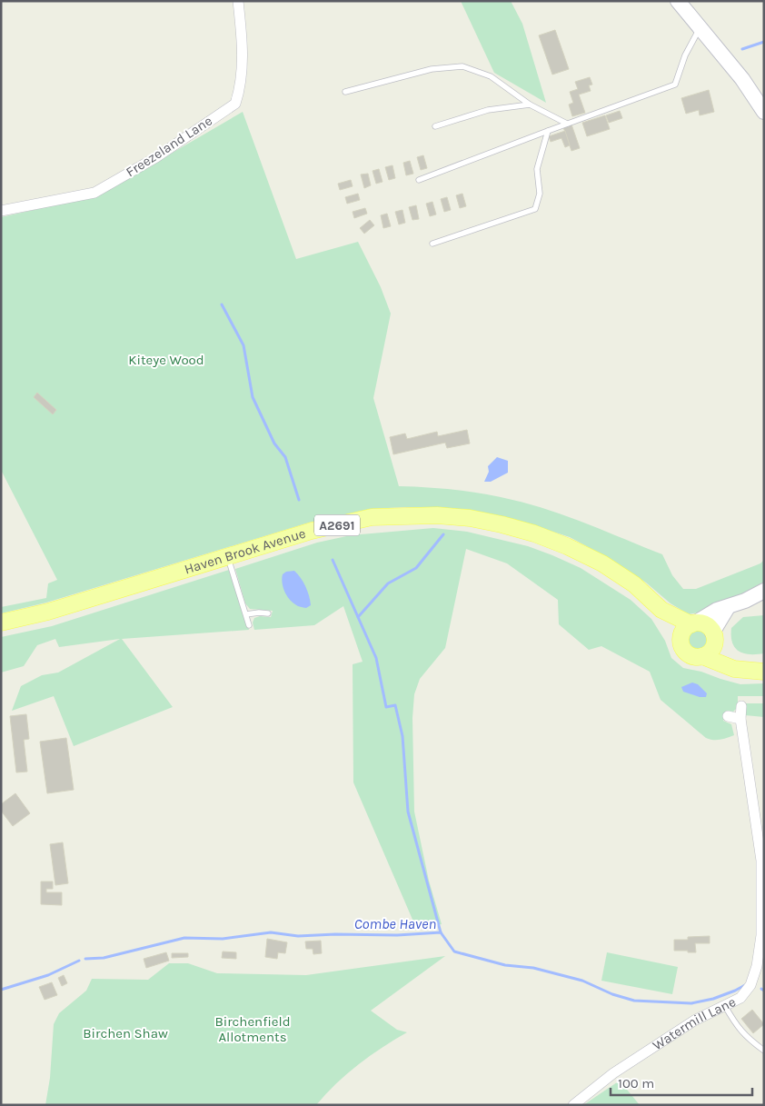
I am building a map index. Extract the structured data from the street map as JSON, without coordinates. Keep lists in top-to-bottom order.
{
  "streets": {
    "main road": ["A2691", "Haven Brook Avenue"],
    "street": ["Freezeland Lane", "Watermill Lane"]
  },
  "water": ["Combe Haven"],
  "parks": ["Kiteye Wood", "Birchenfield Allotments", "Birchen Shaw"],
  "scale_bar": "100 m"
}
